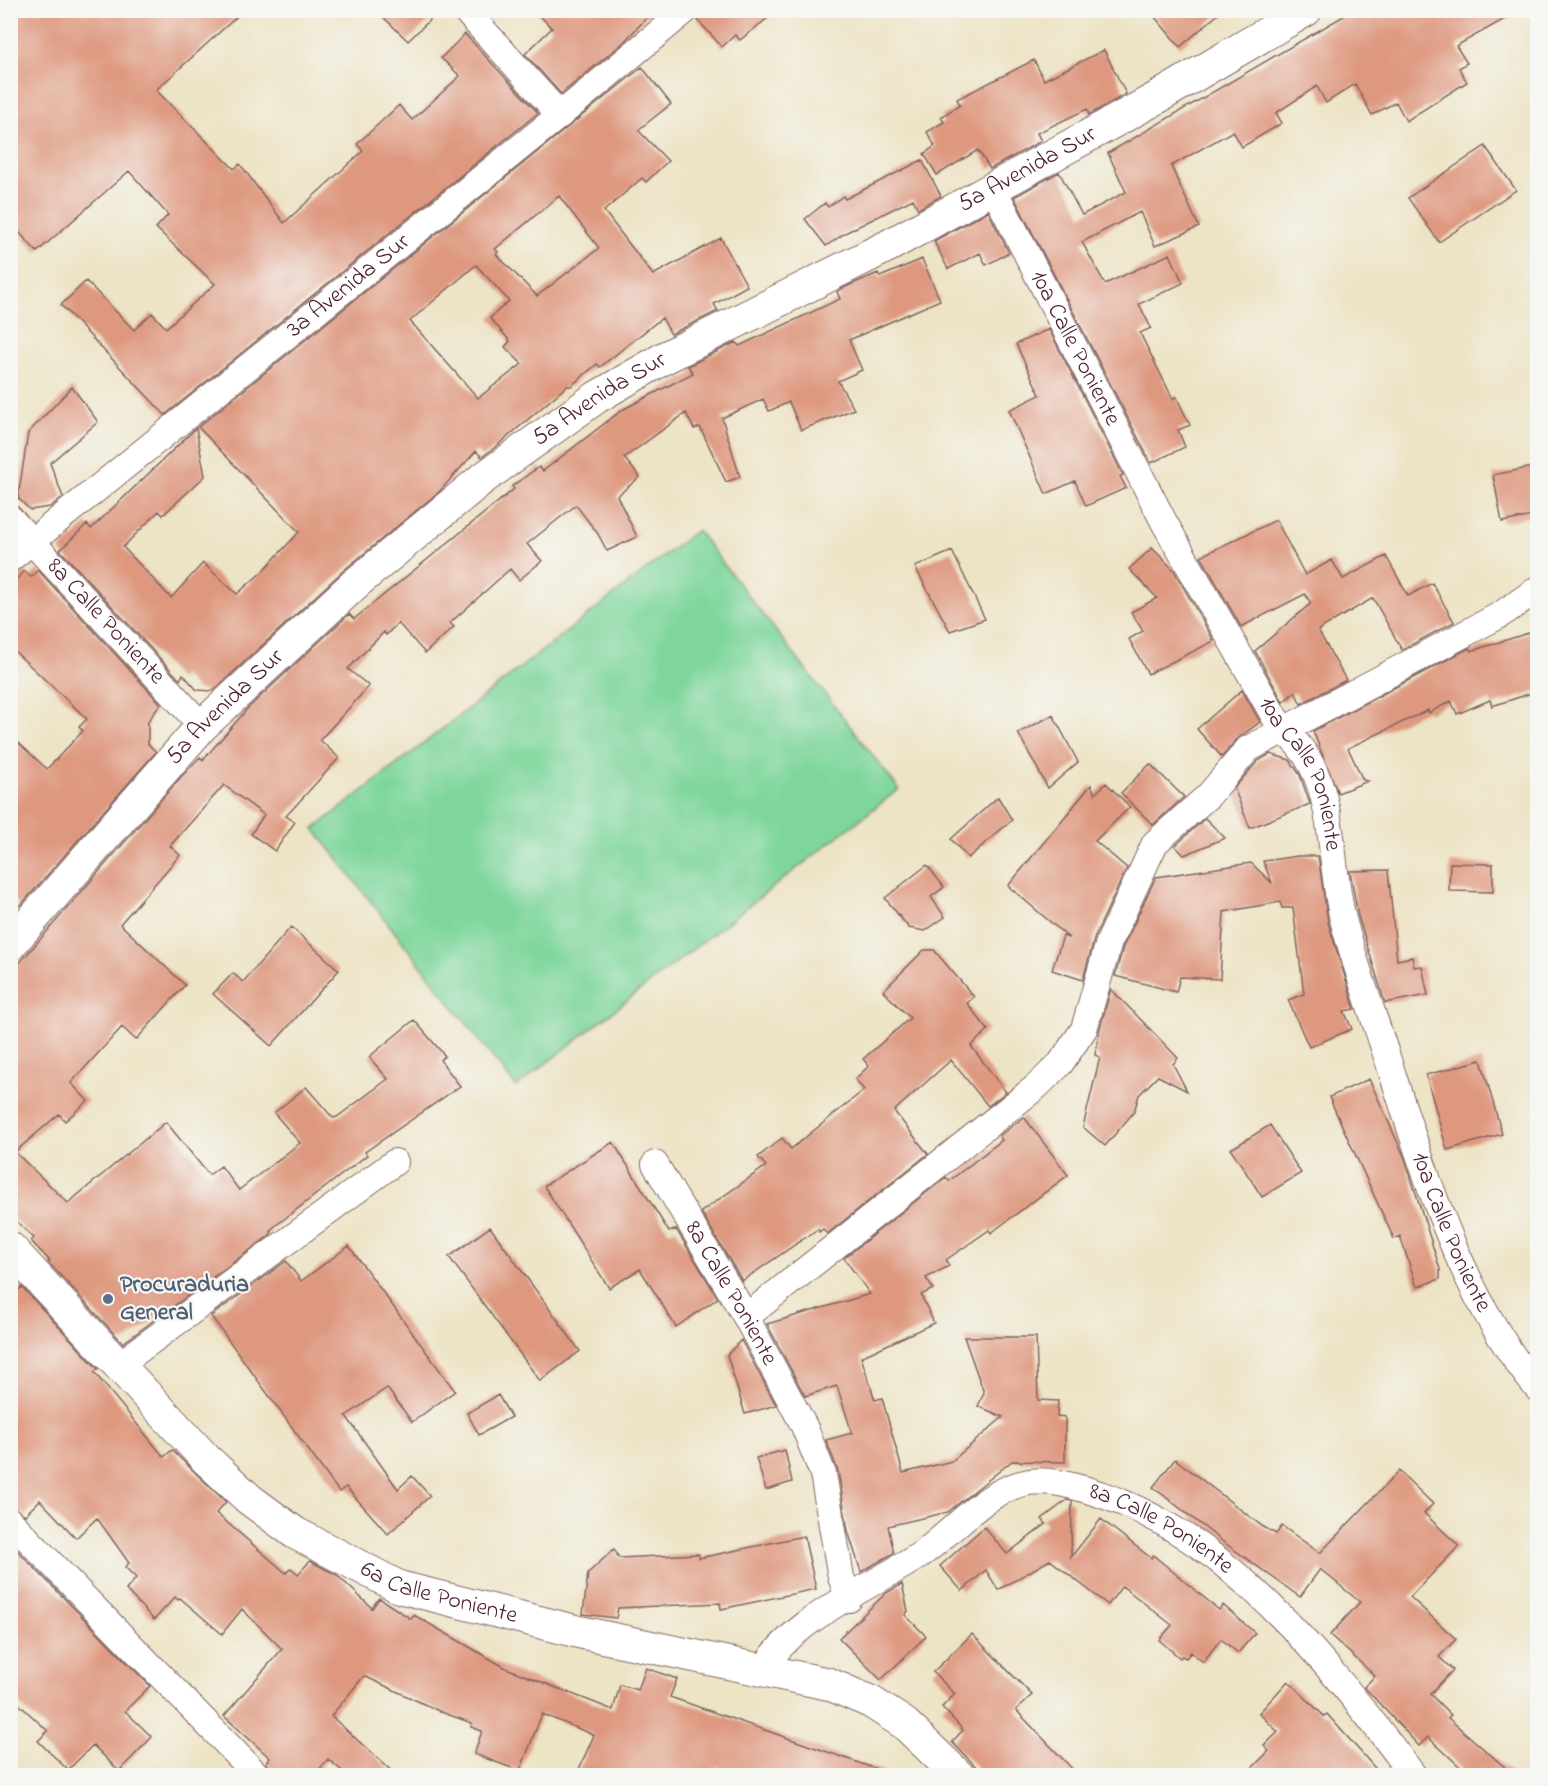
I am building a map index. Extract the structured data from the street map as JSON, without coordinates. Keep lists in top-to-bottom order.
{
  "streets": {
    "street": [
      "5a Avenida Sur",
      "3a Avenida Sur",
      "10a Calle Poniente",
      "8a Calle Poniente",
      "6a Calle Poniente"
    ]
  },
  "crossings": [
    ["5a Avenida Sur", "10a Calle Poniente"],
    ["5a Avenida Sur", "8a Calle Poniente"],
    ["3a Avenida Sur", "8a Calle Poniente"],
    ["8a Calle Poniente", "6a Calle Poniente"]
  ],
  "places": ["Procuraduria General"]
}
